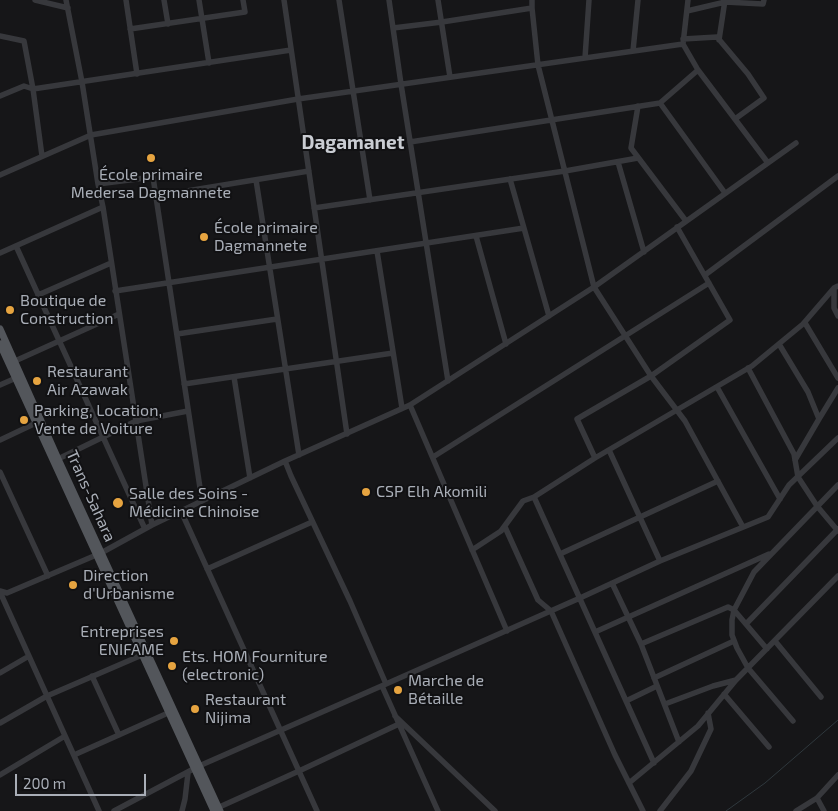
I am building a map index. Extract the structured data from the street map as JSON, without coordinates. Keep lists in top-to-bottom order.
{
  "streets": {
    "main road": ["Trans-Sahara"]
  },
  "districts": ["Dagamanet"],
  "places": [
    "École primaire Medersa Dagmannete",
    "École primaire Dagmannete",
    "Boutique de Construction",
    "Restaurant Air Azawak",
    "Parking, Location, Vente de Voiture",
    "CSP Elh Akomili",
    "Salle des Soins - Médicine Chinoise",
    "Direction d'Urbanisme",
    "Entreprises ENIFAME",
    "Ets. HOM Fourniture (electronic)",
    "Marche de Bétaille",
    "Restaurant Nijima"
  ],
  "scale_bar": "200 m"
}
